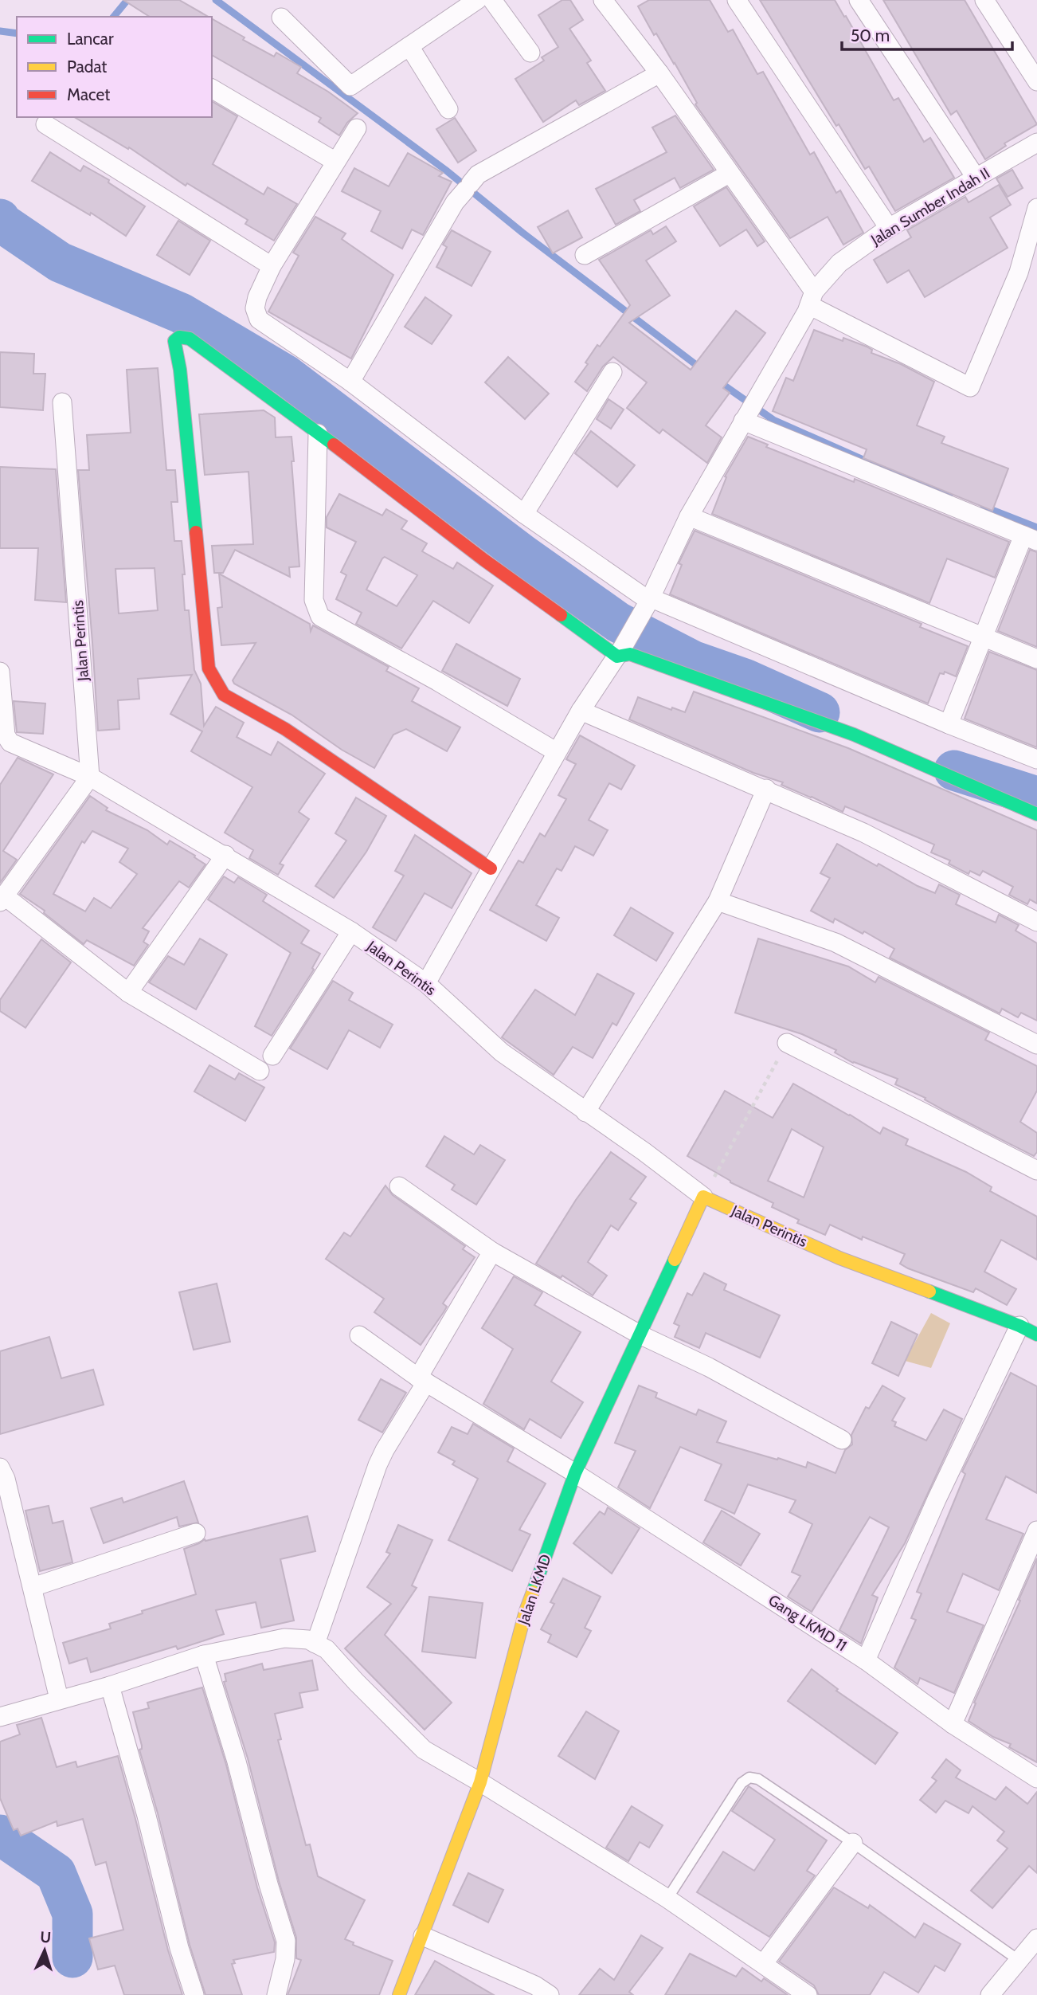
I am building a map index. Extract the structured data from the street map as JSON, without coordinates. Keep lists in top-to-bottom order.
{
  "streets": {
    "street": [
      "Jalan Sumber Indah II",
      "Jalan Perintis",
      "Jalan LKMD",
      "Gang LKMD 11"
    ]
  },
  "crossings": [
    ["Jalan Sumber Indah II", "Jalan Perintis"],
    ["Jalan Perintis", "Jalan LKMD"],
    ["Jalan LKMD", "Gang LKMD 11"]
  ],
  "legend": ["Lancar", "Padat", "Macet"],
  "scale_bar": "50 m",
  "north": "top"
}
